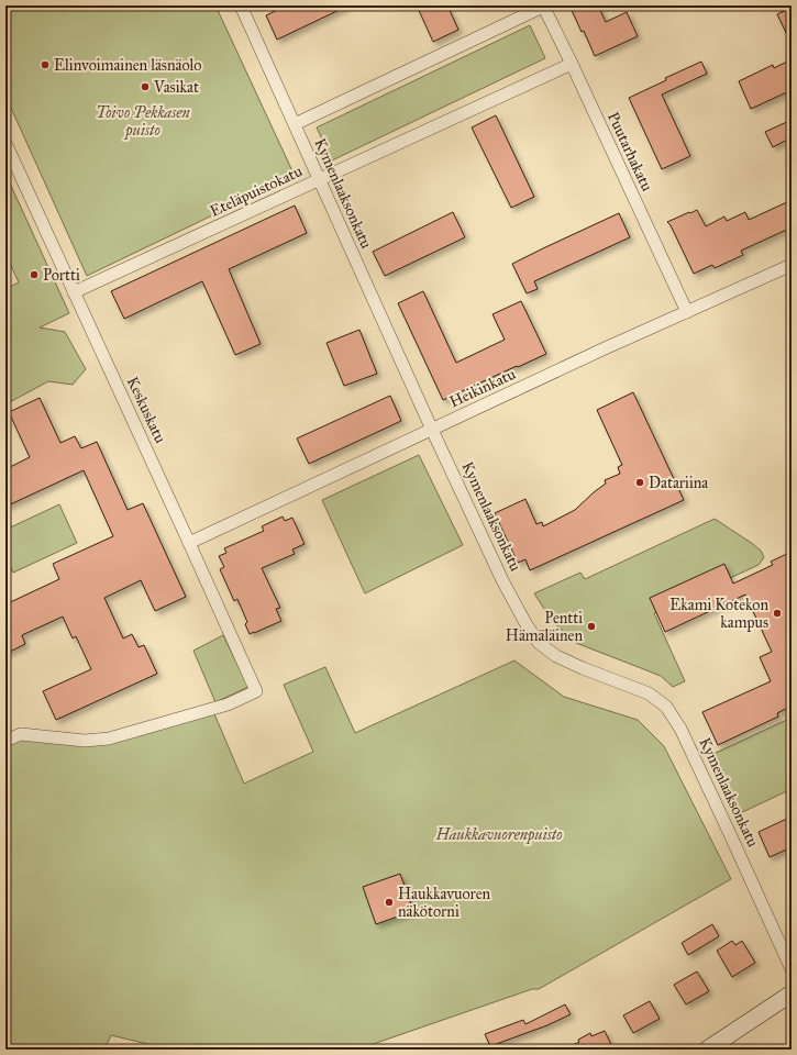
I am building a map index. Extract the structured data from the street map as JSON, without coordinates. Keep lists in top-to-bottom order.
{
  "streets": {
    "street": [
      "Puutarhakatu",
      "Eteläpuistokatu",
      "Kymenlaaksonkatu",
      "Heikinkatu",
      "Keskuskatu"
    ]
  },
  "crossings": [
    ["Puutarhakatu", "Eteläpuistokatu"],
    ["Puutarhakatu", "Heikinkatu"],
    ["Eteläpuistokatu", "Kymenlaaksonkatu"],
    ["Eteläpuistokatu", "Keskuskatu"],
    ["Kymenlaaksonkatu", "Heikinkatu"],
    ["Heikinkatu", "Keskuskatu"]
  ],
  "parks": ["Toivo Pekkasen puisto", "Haukkavuorenpuisto"],
  "places": [
    "Elinvoimainen läsnäolo",
    "Vasikat",
    "Portti",
    "Datariina",
    "Ekami Kotekon kampus",
    "Pentti Hämäläinen",
    "Haukkavuoren näkötorni"
  ]
}
